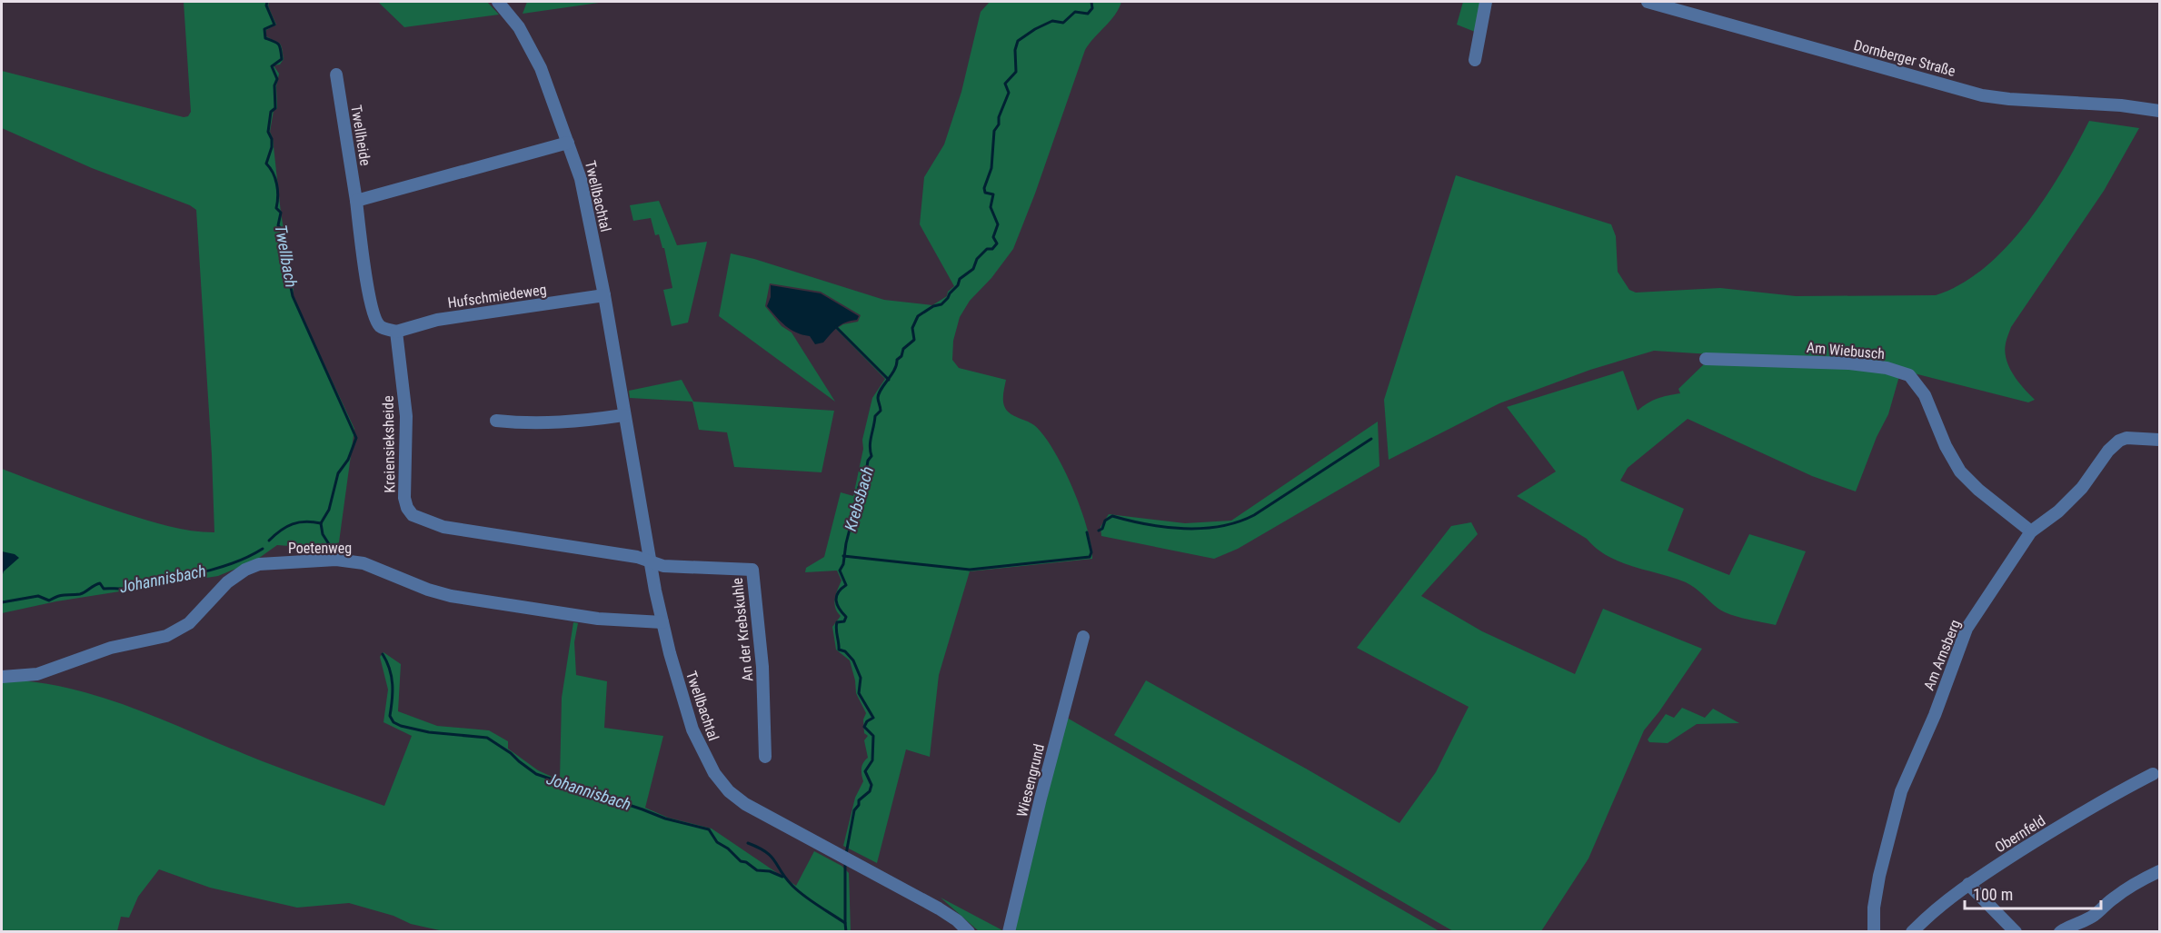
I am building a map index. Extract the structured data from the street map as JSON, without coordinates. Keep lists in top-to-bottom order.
{
  "streets": {
    "street": [
      "Dornberger Straße",
      "Twellheide",
      "Twellbachtal",
      "Hufschmiedeweg",
      "Am Wiebusch",
      "Kreiensieksheide",
      "Poetenweg",
      "An der Krebskuhle",
      "Am Arnsberg",
      "Wiesengrund",
      "Obernfeld"
    ]
  },
  "crossings": [
    ["Twellbachtal", "Hufschmiedeweg"],
    ["Twellbachtal", "Kreiensieksheide"],
    ["Twellbachtal", "Poetenweg"],
    ["Twellbachtal", "An der Krebskuhle"],
    ["Hufschmiedeweg", "Kreiensieksheide"],
    ["Am Wiebusch", "Am Arnsberg"],
    ["Kreiensieksheide", "An der Krebskuhle"]
  ],
  "water": ["Twellbach", "Krebsbach", "Johannisbach"],
  "scale_bar": "100 m"
}
